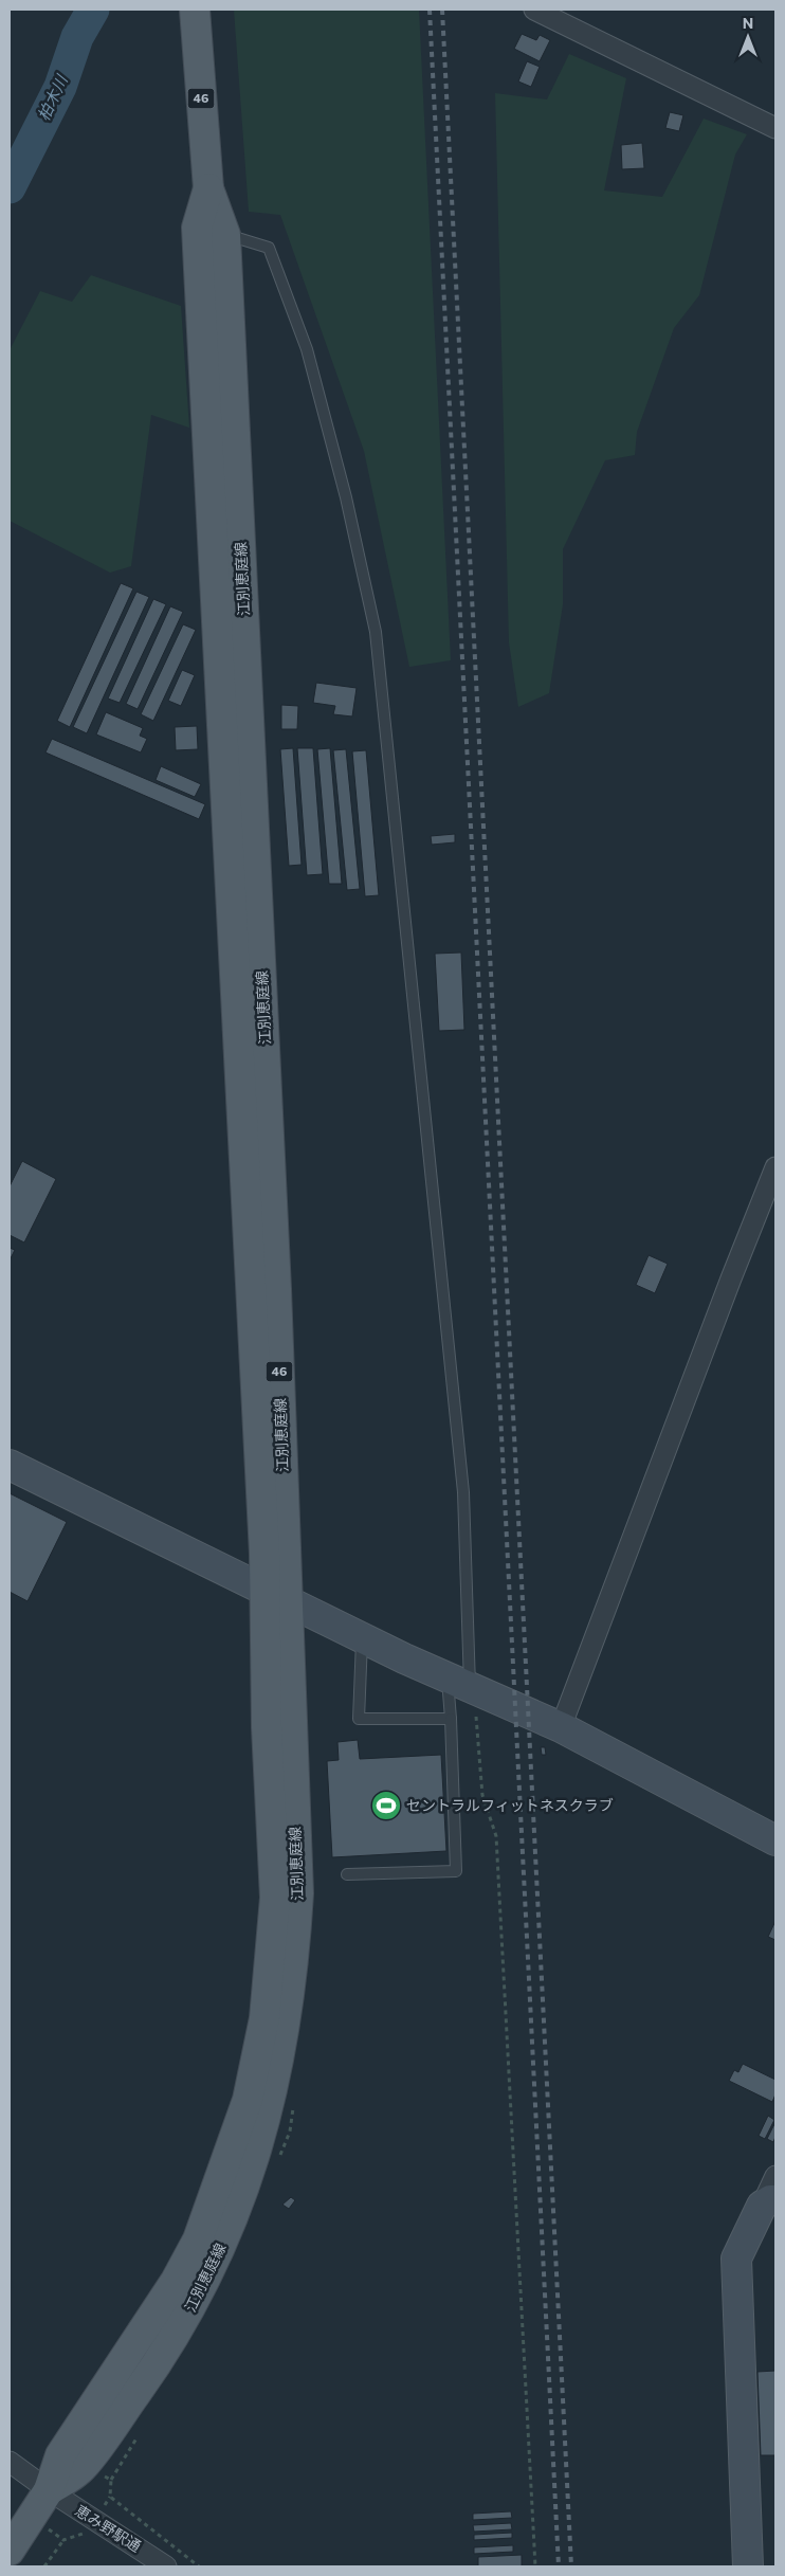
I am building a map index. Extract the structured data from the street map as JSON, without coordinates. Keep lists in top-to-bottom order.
{
  "streets": {
    "main road": ["46", "江別恵庭線"],
    "street": ["恵み野駅通"]
  },
  "crossings": [
    ["江別恵庭線", "恵み野駅通"]
  ],
  "water": ["柏木川"],
  "places": {
    "sports": ["セントラルフィットネスクラブ"]
  },
  "north": "top"
}
